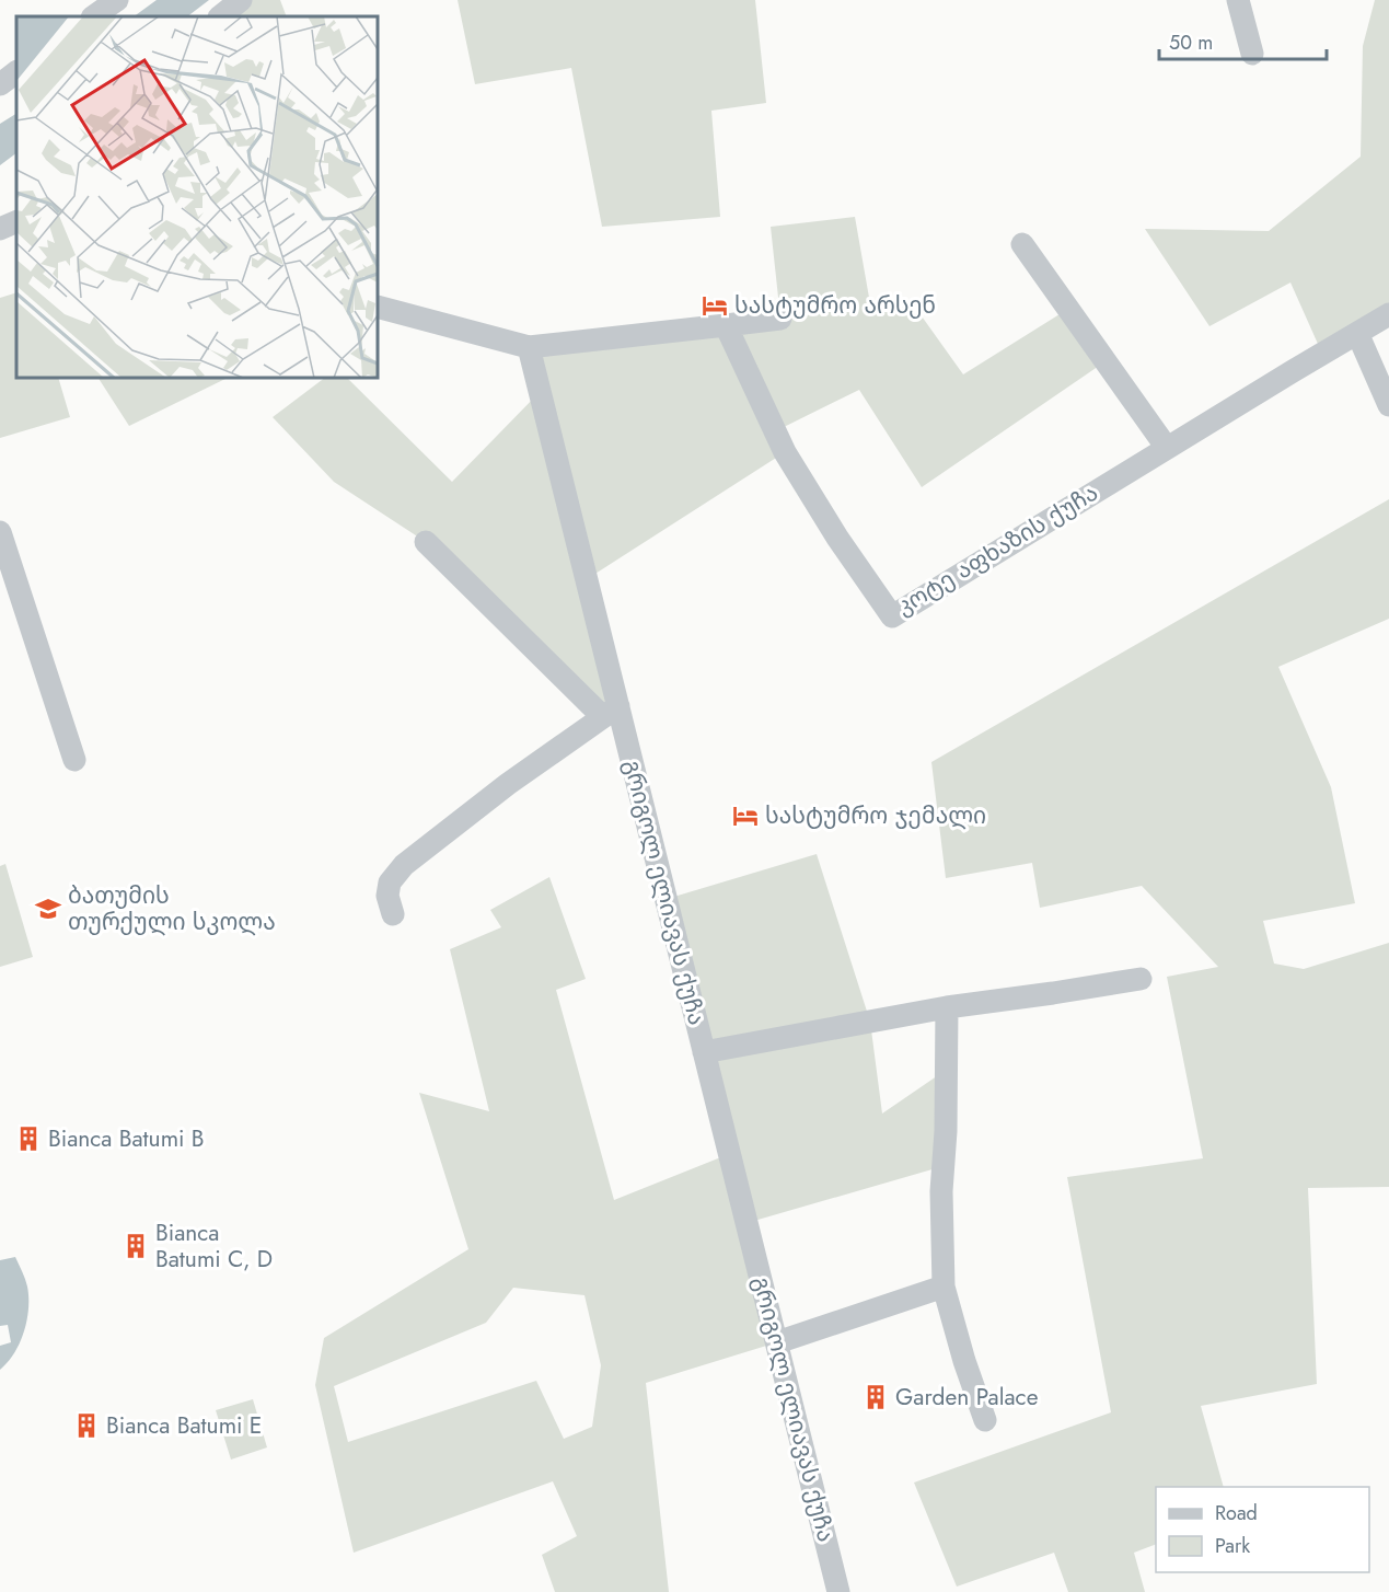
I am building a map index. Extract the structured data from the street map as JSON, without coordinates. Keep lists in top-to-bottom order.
{
  "streets": {
    "street": ["კოტე აფხაზის ქუჩა", "გრიგოლ ელიავას ქუჩა"]
  },
  "places": {
    "hotel": ["სასტუმრო არსენ", "სასტუმრო ჯემალი"],
    "school or university": ["ბათუმის თურქული სკოლა"],
    "building": [
      "Bianca Batumi B",
      "Bianca Batumi C, D",
      "Garden Palace",
      "Bianca Batumi E"
    ]
  },
  "legend": ["Road", "Park"],
  "scale_bar": "50 m"
}
